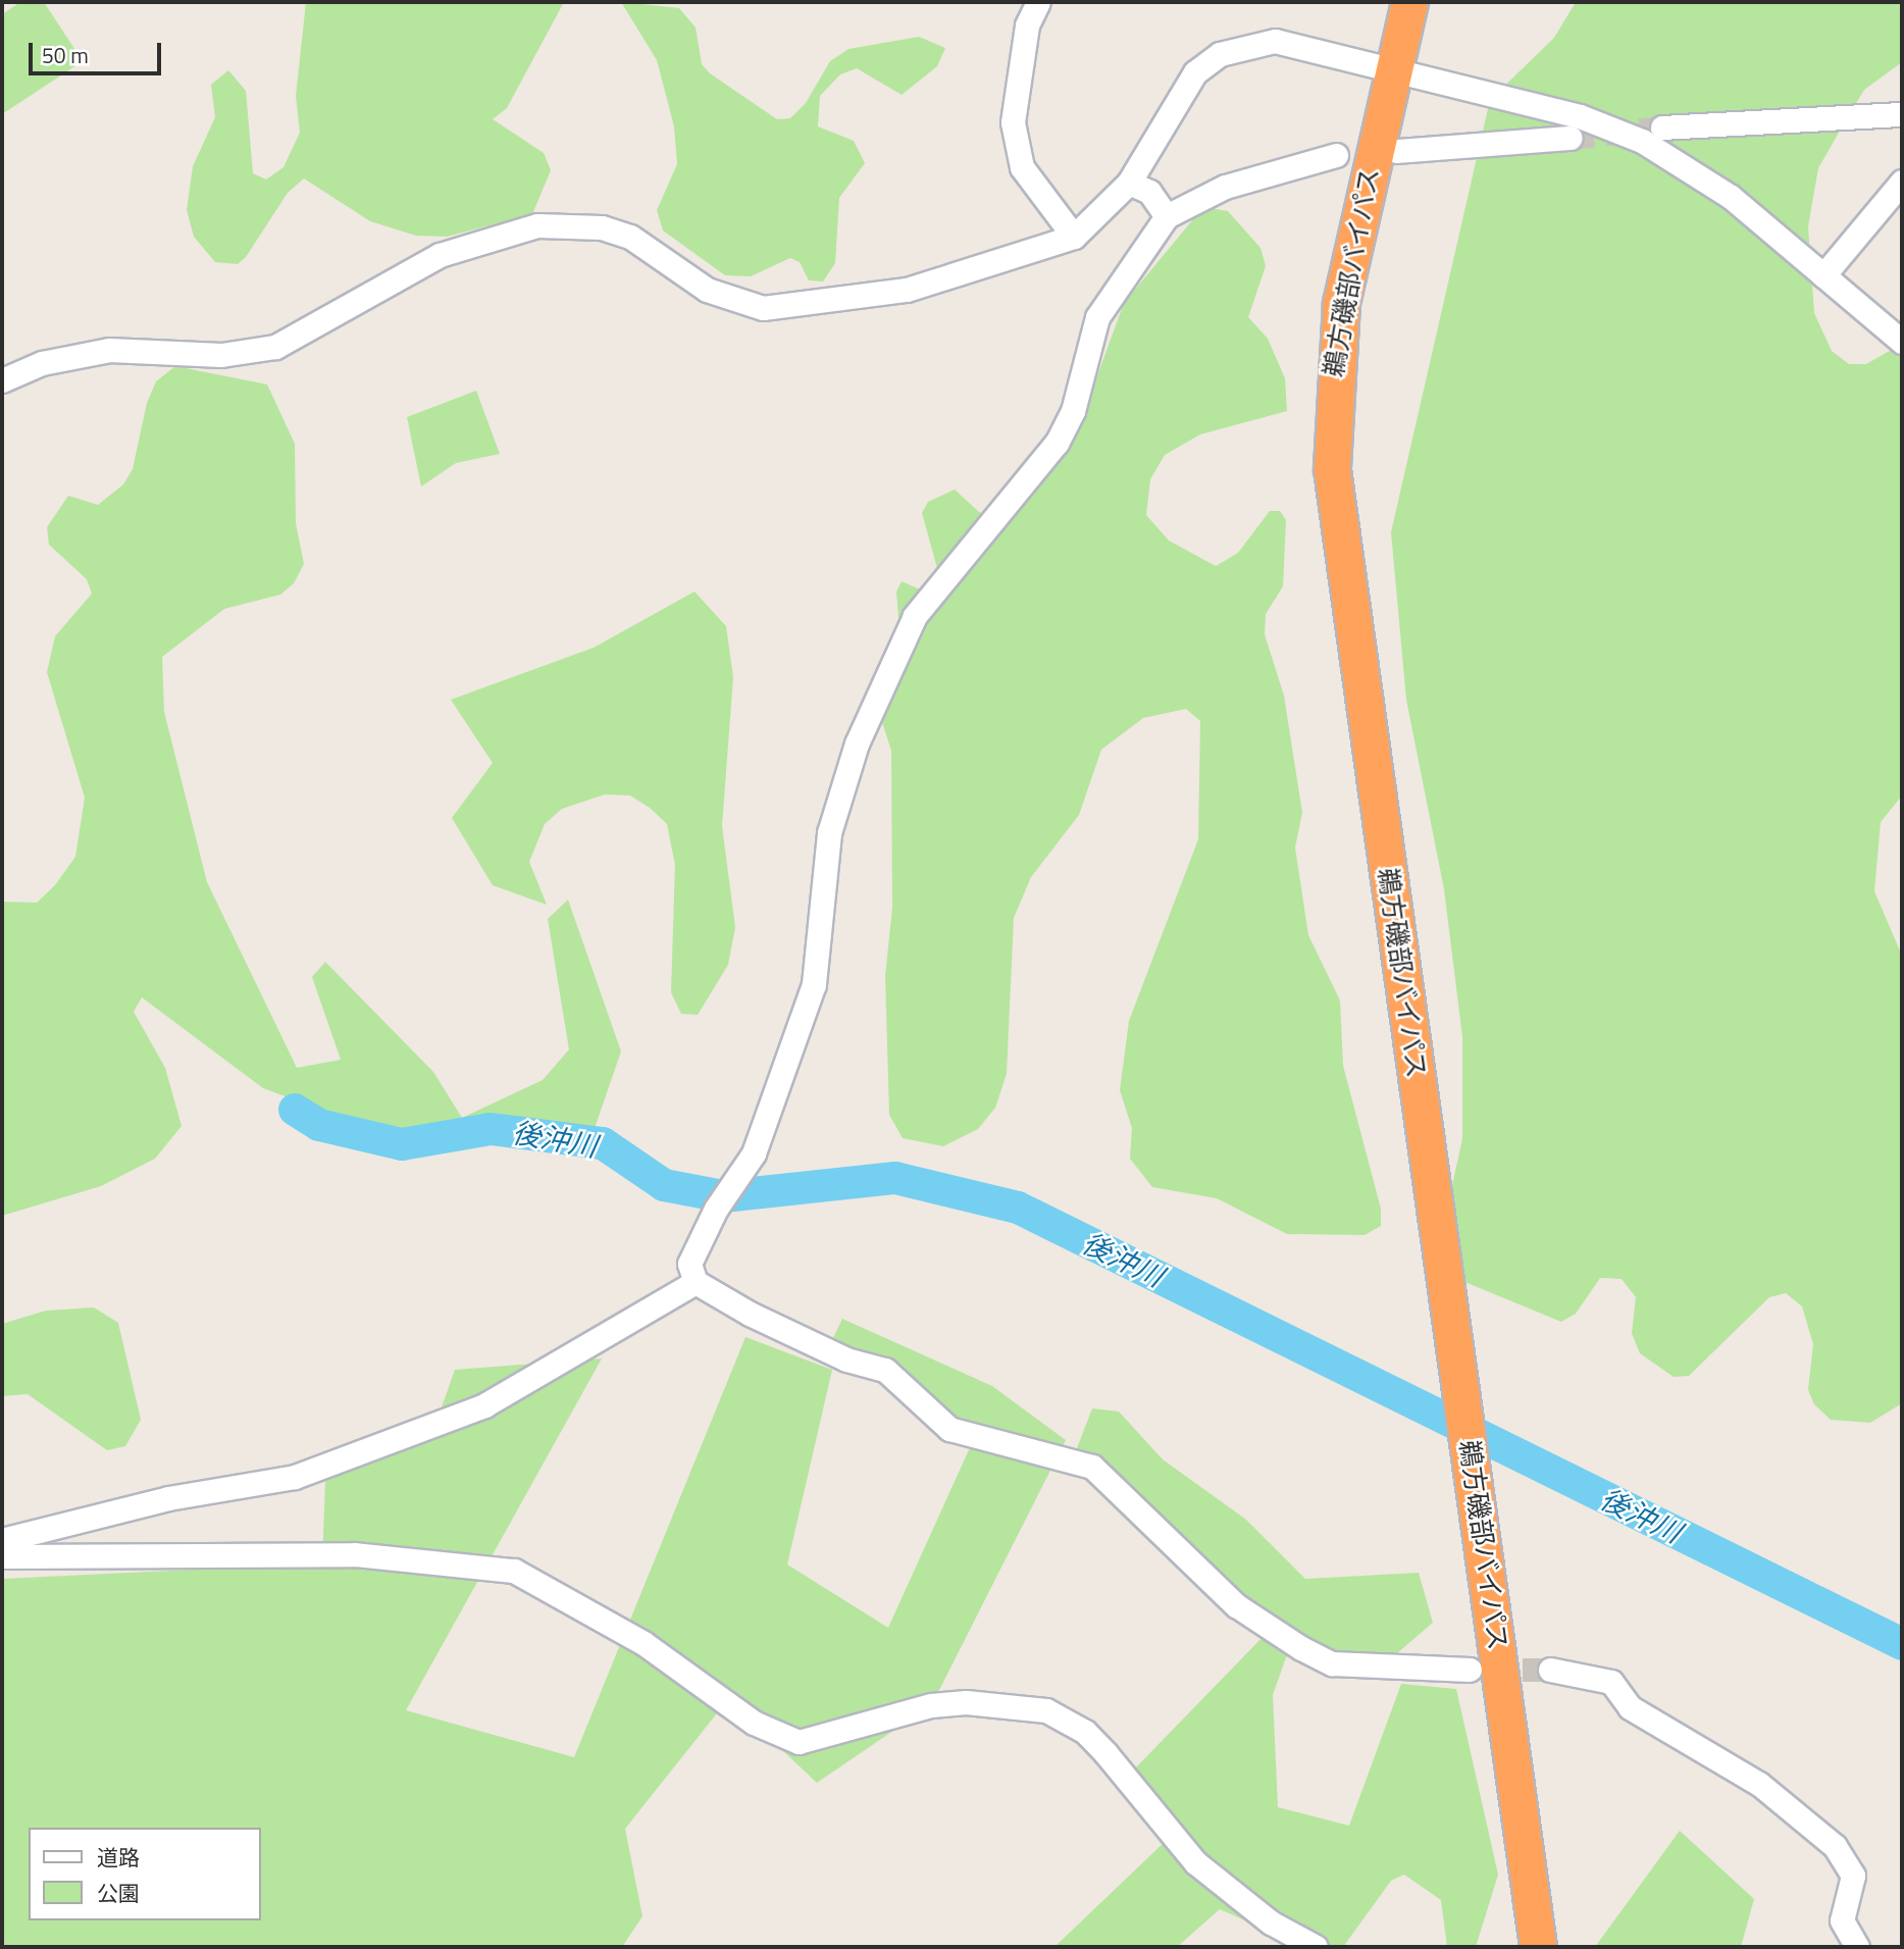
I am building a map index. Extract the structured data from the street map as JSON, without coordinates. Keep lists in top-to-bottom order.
{
  "streets": {
    "highway": ["鵜方磯部バイパス"]
  },
  "water": ["後沖川"],
  "legend": ["道路", "公園"],
  "scale_bar": "50 m"
}
